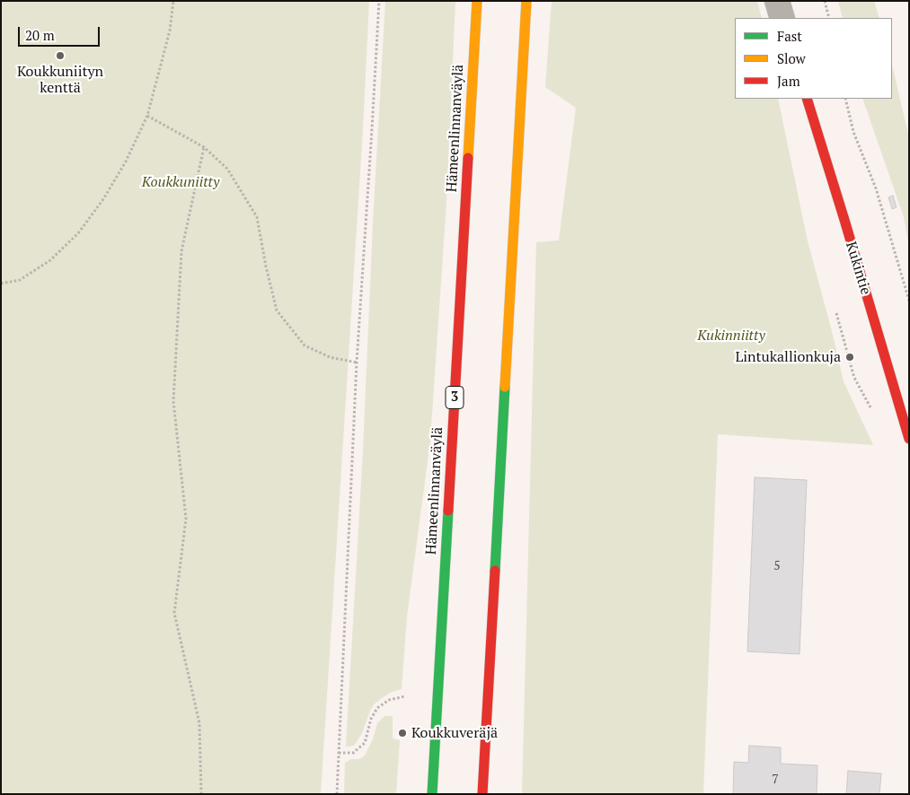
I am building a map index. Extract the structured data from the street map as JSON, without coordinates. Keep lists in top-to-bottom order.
{
  "streets": {
    "main road": ["Hämeenlinnanväylä", "Kukintie", "3"]
  },
  "parks": ["Koukkuniitty", "Kukinniitty"],
  "places": ["Koukkuniityn kenttä", "Lintukallionkuja", "Koukkuveräjä"],
  "house_numbers": ["5", "7"],
  "legend": ["Fast", "Slow", "Jam"],
  "scale_bar": "20 m"
}
